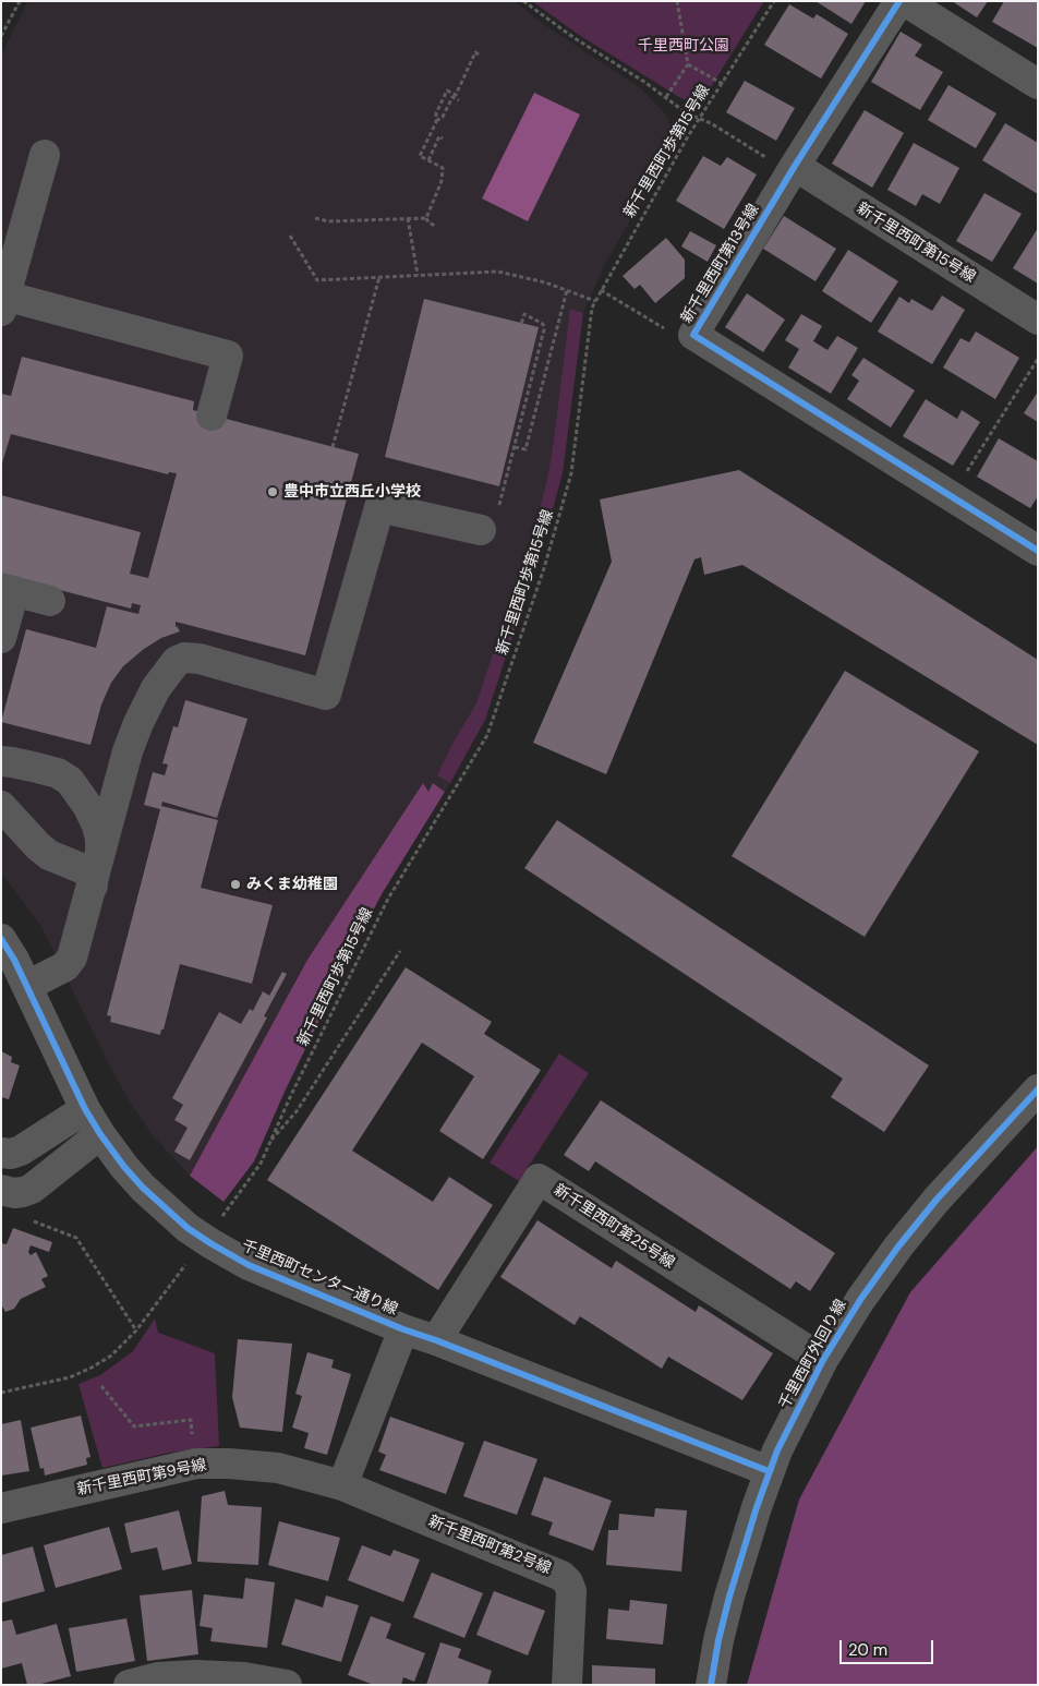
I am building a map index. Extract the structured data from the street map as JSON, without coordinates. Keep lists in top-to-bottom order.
{
  "streets": {
    "street": [
      "新千里西町第15号線",
      "新千里西町第13号線",
      "新千里西町第25号線",
      "千里西町センター通り線",
      "千里西町外回り線",
      "新千里西町第9号線",
      "新千里西町第2号線"
    ],
    "path": ["新千里西町歩第15号線"]
  },
  "crossings": [
    ["新千里西町第15号線", "新千里西町第13号線"],
    ["新千里西町第25号線", "千里西町センター通り線"],
    ["新千里西町第25号線", "千里西町外回り線"],
    ["千里西町センター通り線", "千里西町外回り線"],
    ["新千里西町第9号線", "新千里西町第2号線"]
  ],
  "parks": ["千里西町公園"],
  "places": ["豊中市立西丘小学校", "みくま幼稚園"],
  "scale_bar": "20 m"
}
